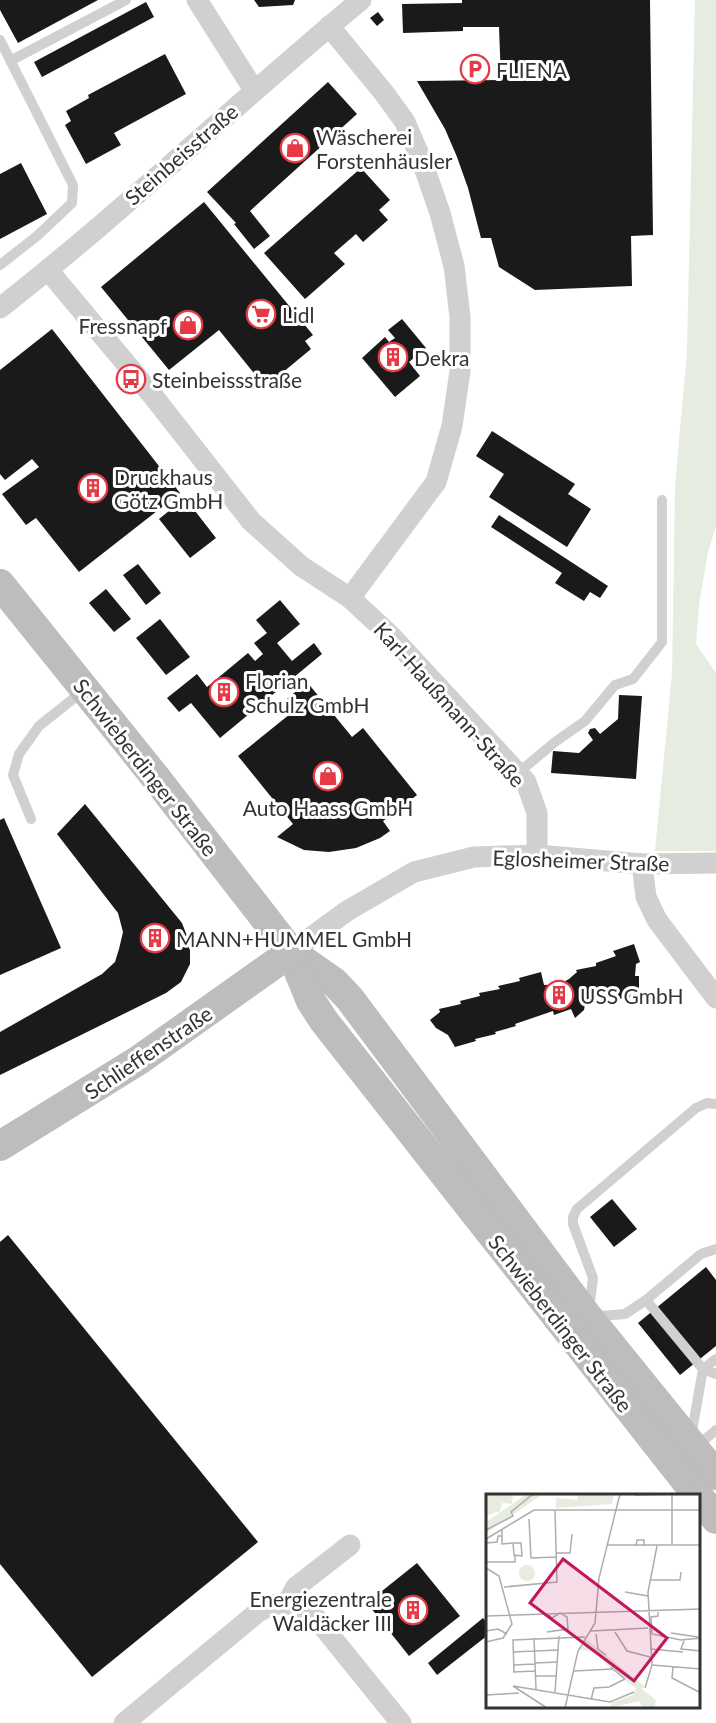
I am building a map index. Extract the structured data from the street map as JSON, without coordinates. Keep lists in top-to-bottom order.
{
  "streets": {
    "main road": ["Schwieberdinger Straße", "Schlieffenstraße"],
    "street": ["Steinbeisstraße", "Karl-Haußmann-Straße", "Eglosheimer Straße"]
  },
  "crossings": [
    ["Steinbeisstraße", "Karl-Haußmann-Straße"],
    ["Karl-Haußmann-Straße", "Eglosheimer Straße"],
    ["Schwieberdinger Straße", "Eglosheimer Straße"],
    ["Schwieberdinger Straße", "Schlieffenstraße"],
    ["Eglosheimer Straße", "Schlieffenstraße"]
  ],
  "places": {
    "parking": ["FLIENA"],
    "shop": ["Wäscherei Forstenhäusler", "Fressnapf", "Auto Haass GmbH"],
    "supermarket": ["Lidl"],
    "building": [
      "Dekra",
      "Druckhaus Götz GmbH",
      "Florian Schulz GmbH",
      "MANN+HUMMEL GmbH",
      "USS GmbH",
      "Energiezentrale Waldäcker III"
    ],
    "bus stop": ["Steinbeissstraße"]
  }
}
